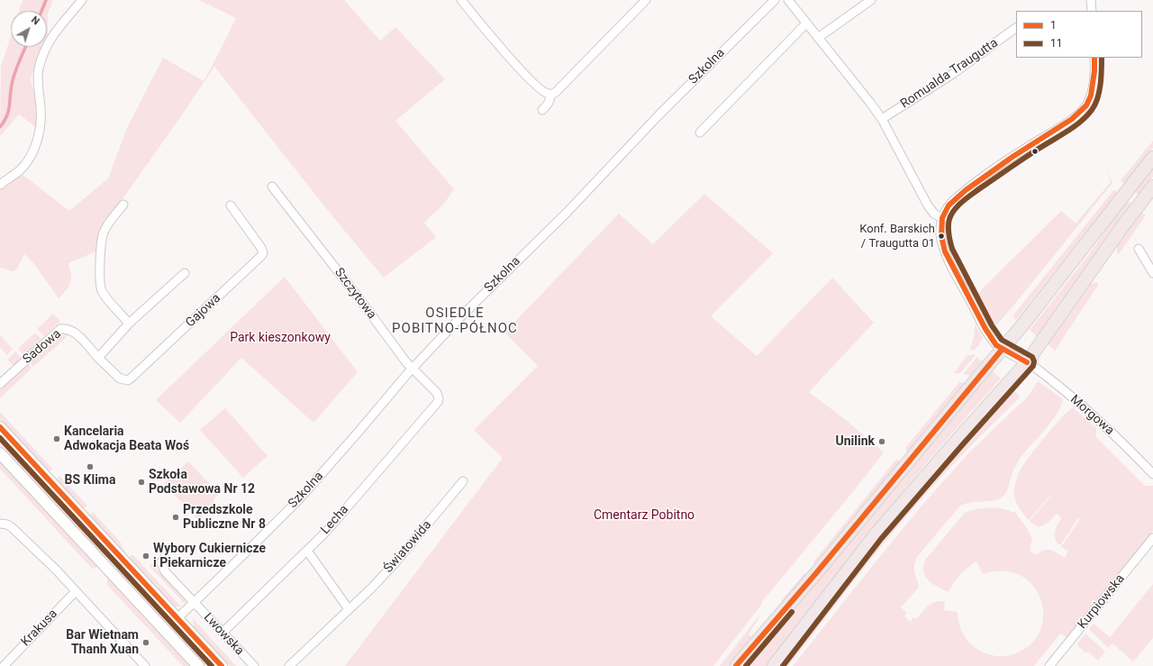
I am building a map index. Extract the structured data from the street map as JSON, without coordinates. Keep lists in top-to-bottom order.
{
  "streets": {
    "main road": ["Lwowska"],
    "street": [
      "Szkolna",
      "Romualda Traugutta",
      "Szczytowa",
      "Gajowa",
      "Sadowa",
      "Morgowa",
      "Lecha",
      "Światowida",
      "Kurpiowska",
      "Krakusa"
    ]
  },
  "crossings": [
    ["Szkolna", "Szczytowa"],
    ["Szkolna", "Lwowska"],
    ["Szczytowa", "Lecha"],
    ["Gajowa", "Sadowa"],
    ["Lecha", "Lwowska"]
  ],
  "districts": ["OSIEDLE POBITNO-PÓŁNOC"],
  "parks": ["Park kieszonkowy", "Cmentarz Pobitno"],
  "places": [
    "Konf. Barskich / Traugutta 01",
    "Kancelaria Adwokacja Beata Woś",
    "Unilink",
    "BS Klima",
    "Szkoła Podstawowa Nr 12",
    "Przedszkole Publiczne Nr 8",
    "Wybory Cukiernicze i Piekarnicze",
    "Bar Wietnam Thanh Xuan"
  ],
  "lines": ["transit line 1", "transit line 11"],
  "legend": ["1", "11"],
  "north": "top right"
}
